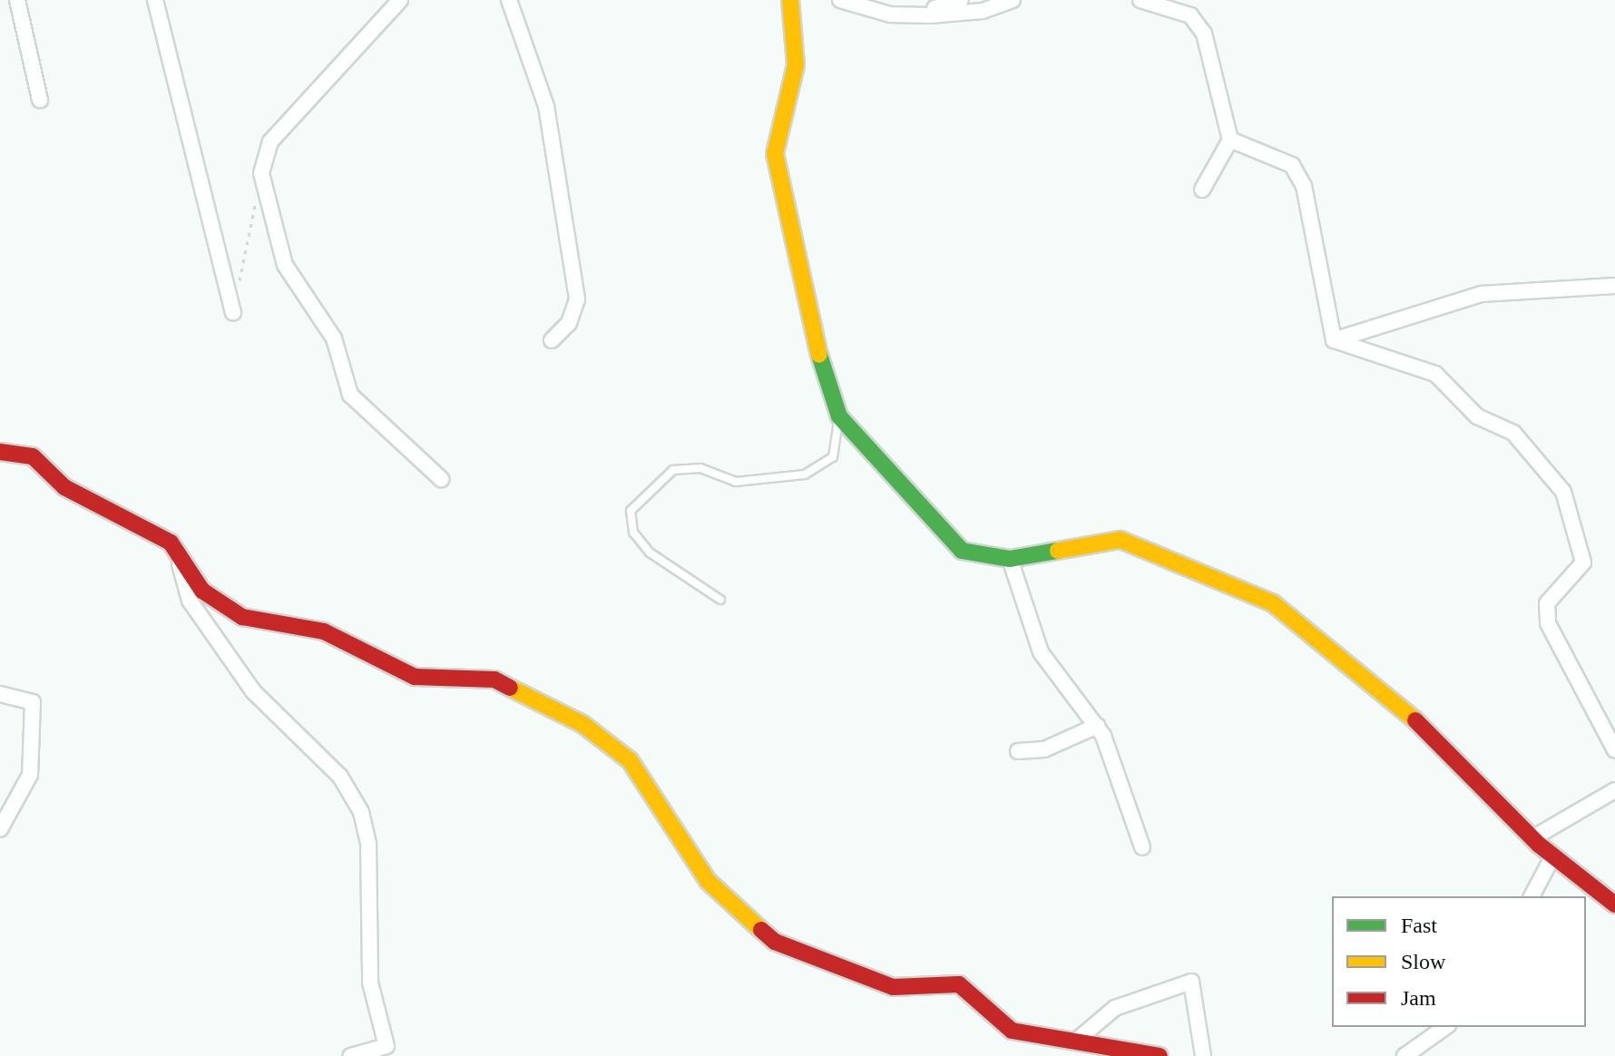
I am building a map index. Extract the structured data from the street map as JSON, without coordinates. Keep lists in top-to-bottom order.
{
  "legend": ["Fast", "Slow", "Jam"]
}
